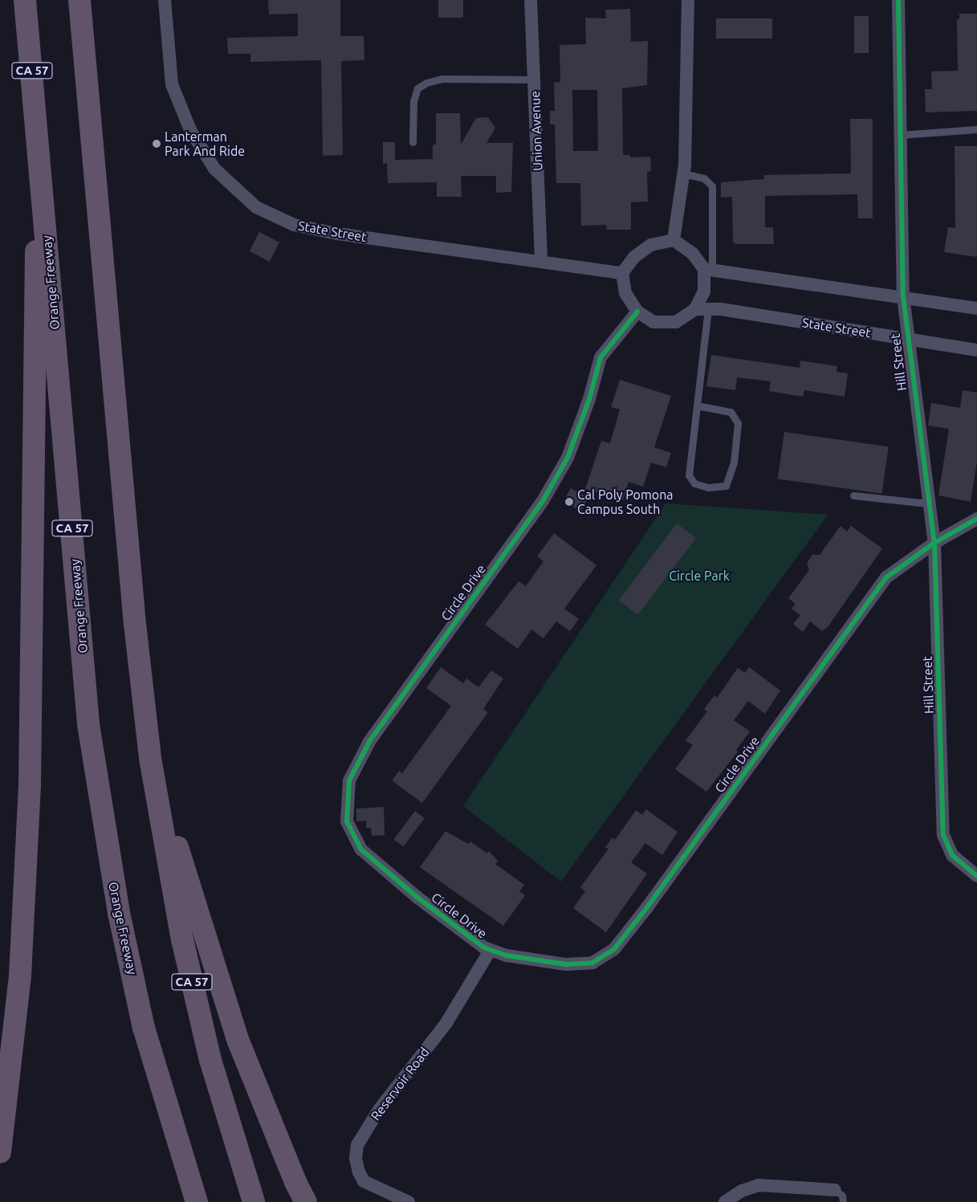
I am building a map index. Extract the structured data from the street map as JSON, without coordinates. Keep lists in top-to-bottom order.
{
  "streets": {
    "highway": ["CA 57", "Orange Freeway"],
    "street": [
      "Union Avenue",
      "State Street",
      "Hill Street",
      "Circle Drive",
      "Reservoir Road"
    ]
  },
  "crossings": [
    ["Union Avenue", "State Street"],
    ["State Street", "Hill Street"],
    ["State Street", "Circle Drive"],
    ["Hill Street", "Circle Drive"],
    ["Circle Drive", "Reservoir Road"]
  ],
  "parks": ["Circle Park"],
  "places": ["Lanterman Park And Ride", "Cal Poly Pomona Campus South"]
}
